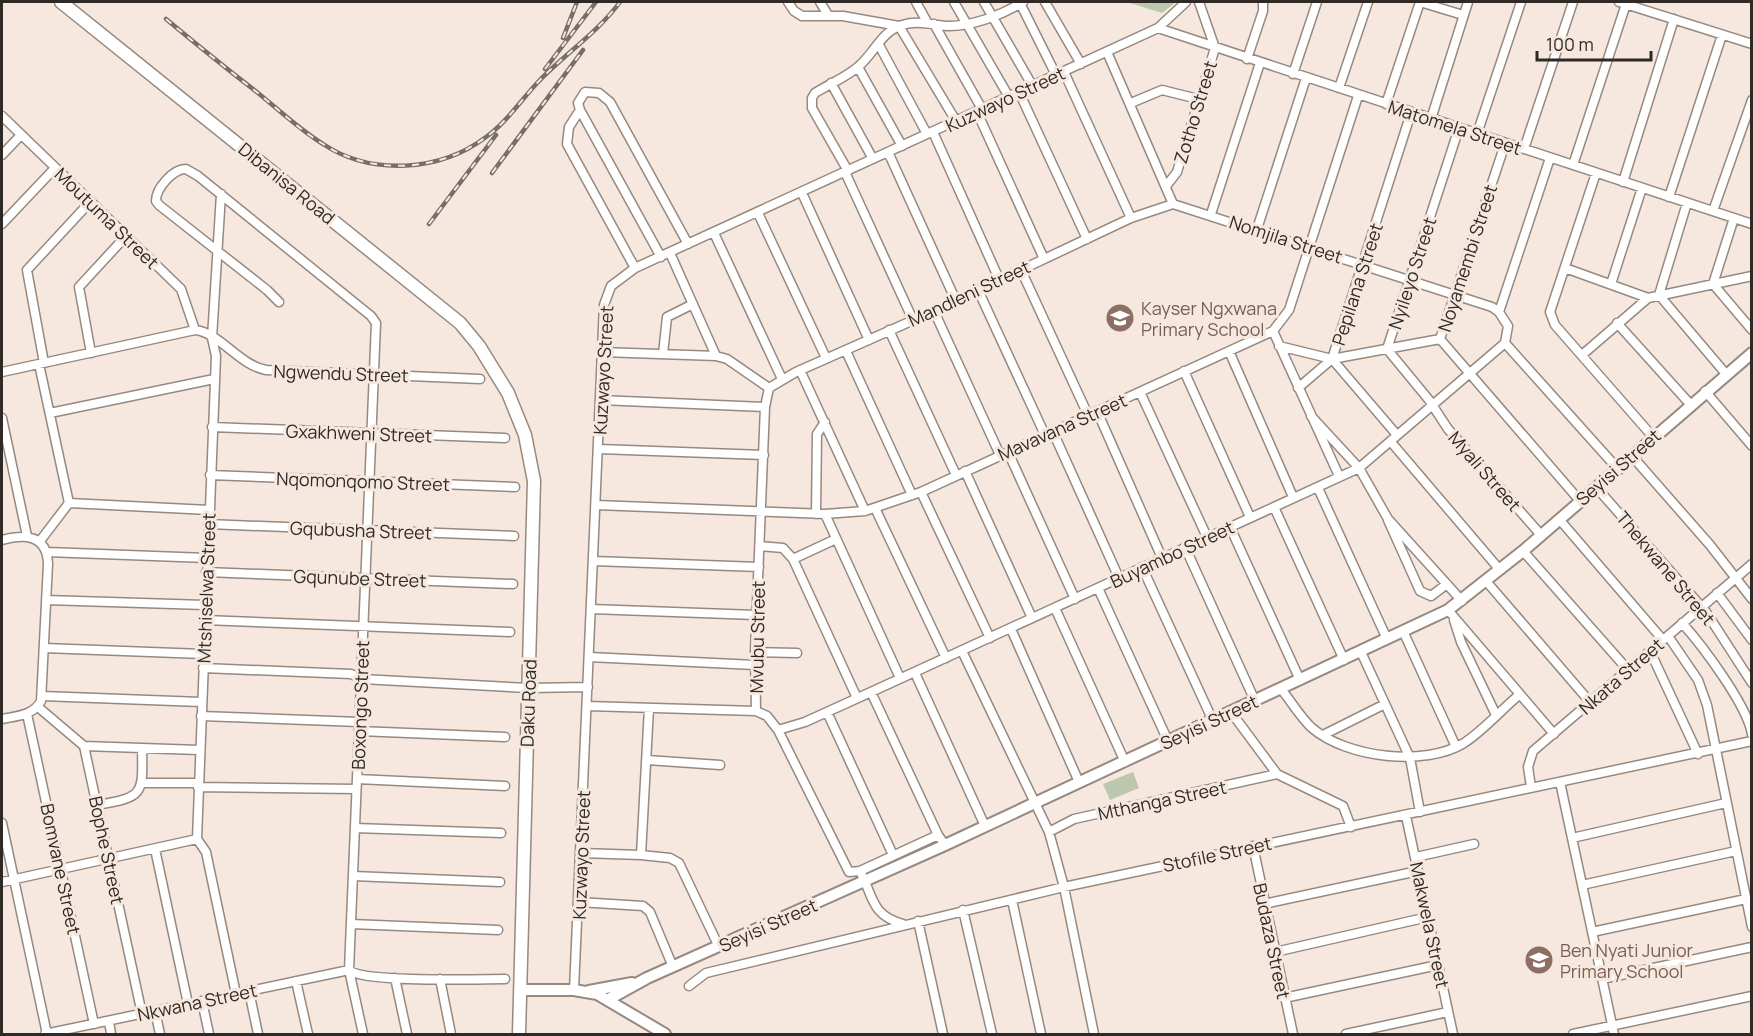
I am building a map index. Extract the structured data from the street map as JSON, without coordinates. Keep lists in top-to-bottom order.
{
  "streets": {
    "main road": ["Dibanisa Road", "Daku Road"],
    "street": [
      "Kuzwayo Street",
      "Zotho Street",
      "Matomela Street",
      "Moutuma Street",
      "Nomjila Street",
      "Noyamembi Street",
      "Nyileyo Street",
      "Pepilana Street",
      "Mandleni Street",
      "Ngwendu Street",
      "Mavavana Street",
      "Gxakhweni Street",
      "Seyisi Street",
      "Myali Street",
      "Nqomonqomo Street",
      "Gqubusha Street",
      "Buyambo Street",
      "Thekwane Street",
      "Gqunube Street",
      "Mtshiselwa Street",
      "Mvubu Street",
      "Nkata Street",
      "Boxongo Street",
      "Mthanga Street",
      "Bophe Street",
      "Stofile Street",
      "Bomvane Street",
      "Makwela Street",
      "Budaza Street",
      "Nkwana Street"
    ]
  },
  "crossings": [
    ["Kuzwayo Street", "Matomela Street"],
    ["Kuzwayo Street", "Mavavana Street"],
    ["Zotho Street", "Matomela Street"],
    ["Matomela Street", "Noyamembi Street"],
    ["Matomela Street", "Nyileyo Street"],
    ["Matomela Street", "Pepilana Street"],
    ["Dibanisa Road", "Daku Road"],
    ["Moutuma Street", "Ngwendu Street"],
    ["Nomjila Street", "Noyamembi Street"],
    ["Nomjila Street", "Nyileyo Street"],
    ["Nomjila Street", "Pepilana Street"],
    ["Nomjila Street", "Mandleni Street"],
    ["Noyamembi Street", "Seyisi Street"],
    ["Noyamembi Street", "Buyambo Street"],
    ["Nyileyo Street", "Myali Street"],
    ["Nyileyo Street", "Buyambo Street"],
    ["Pepilana Street", "Buyambo Street"],
    ["Mandleni Street", "Mvubu Street"],
    ["Ngwendu Street", "Mtshiselwa Street"],
    ["Ngwendu Street", "Boxongo Street"],
    ["Mavavana Street", "Mvubu Street"],
    ["Gxakhweni Street", "Mtshiselwa Street"],
    ["Gxakhweni Street", "Boxongo Street"],
    ["Seyisi Street", "Myali Street"],
    ["Seyisi Street", "Thekwane Street"],
    ["Seyisi Street", "Mvubu Street"],
    ["Myali Street", "Buyambo Street"],
    ["Nqomonqomo Street", "Mtshiselwa Street"],
    ["Nqomonqomo Street", "Boxongo Street"],
    ["Gqubusha Street", "Mtshiselwa Street"],
    ["Gqubusha Street", "Boxongo Street"],
    ["Buyambo Street", "Mvubu Street"],
    ["Thekwane Street", "Nkata Street"],
    ["Gqunube Street", "Mtshiselwa Street"],
    ["Gqunube Street", "Boxongo Street"],
    ["Mtshiselwa Street", "Boxongo Street"],
    ["Nkata Street", "Stofile Street"],
    ["Boxongo Street", "Nkwana Street"],
    ["Bophe Street", "Nkwana Street"],
    ["Stofile Street", "Makwela Street"],
    ["Stofile Street", "Budaza Street"],
    ["Bomvane Street", "Nkwana Street"]
  ],
  "places": {
    "school or university": ["Kayser Ngxwana Primary School", "Ben Nyati Junior Primary School"]
  },
  "scale_bar": "100 m"
}
